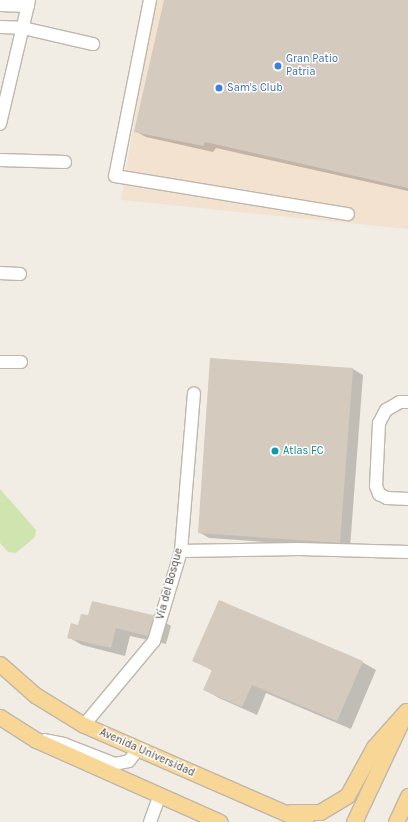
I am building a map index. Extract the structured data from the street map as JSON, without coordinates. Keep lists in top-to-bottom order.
{
  "streets": {
    "main road": ["Avenida Universidad"],
    "street": ["Vía del Bosque"]
  },
  "crossings": [
    ["Vía del Bosque", "Avenida Universidad"]
  ],
  "places": ["Gran Patio Patria", "Sam's Club", "Atlas FC"]
}
